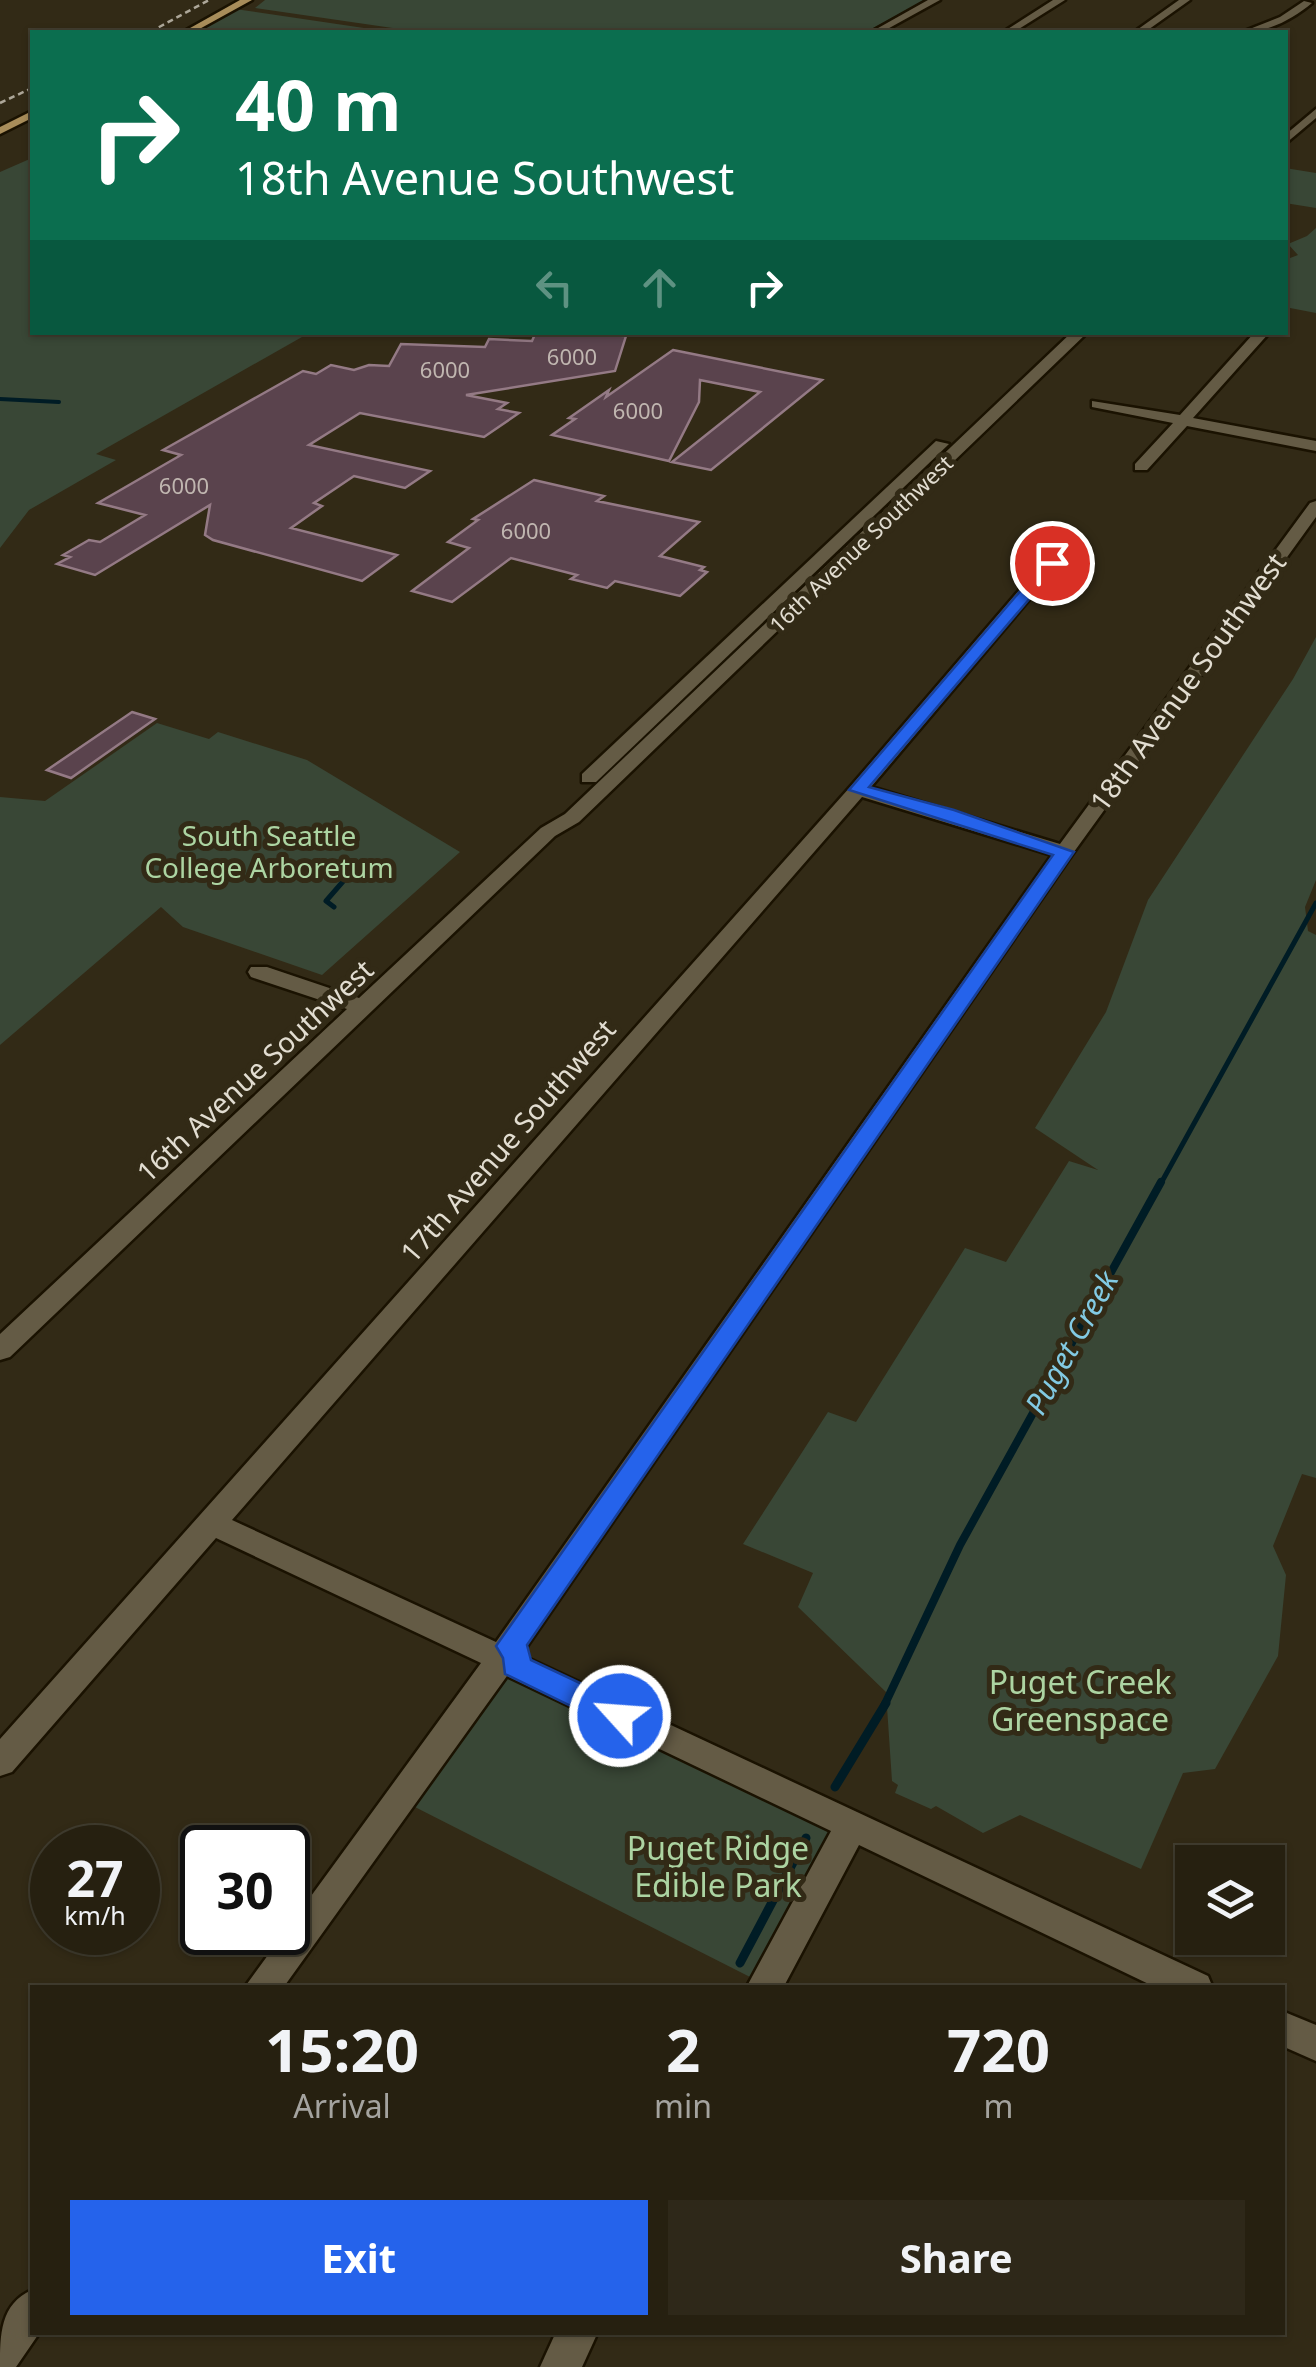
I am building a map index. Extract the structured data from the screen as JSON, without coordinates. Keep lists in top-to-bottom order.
{
  "streets": {
    "street": ["16th Avenue Southwest", "18th Avenue Southwest", "17th Avenue Southwest"]
  },
  "water": ["Puget Creek"],
  "parks": ["South Seattle College Arboretum", "Puget Creek Greenspace", "Puget Ridge Edible Park"],
  "house_numbers": [
    "6000",
    "6000",
    "6000",
    "6000",
    "6000"
  ],
  "page": {
    "turn": ["40 m", "18th Avenue Southwest"],
    "speed": "27 km/h",
    "limit": "30",
    "eta": [
      "15:20",
      "Arrival",
      "2",
      "min",
      "720",
      "m"
    ],
    "buttons": ["Exit", "Share"]
  }
}
